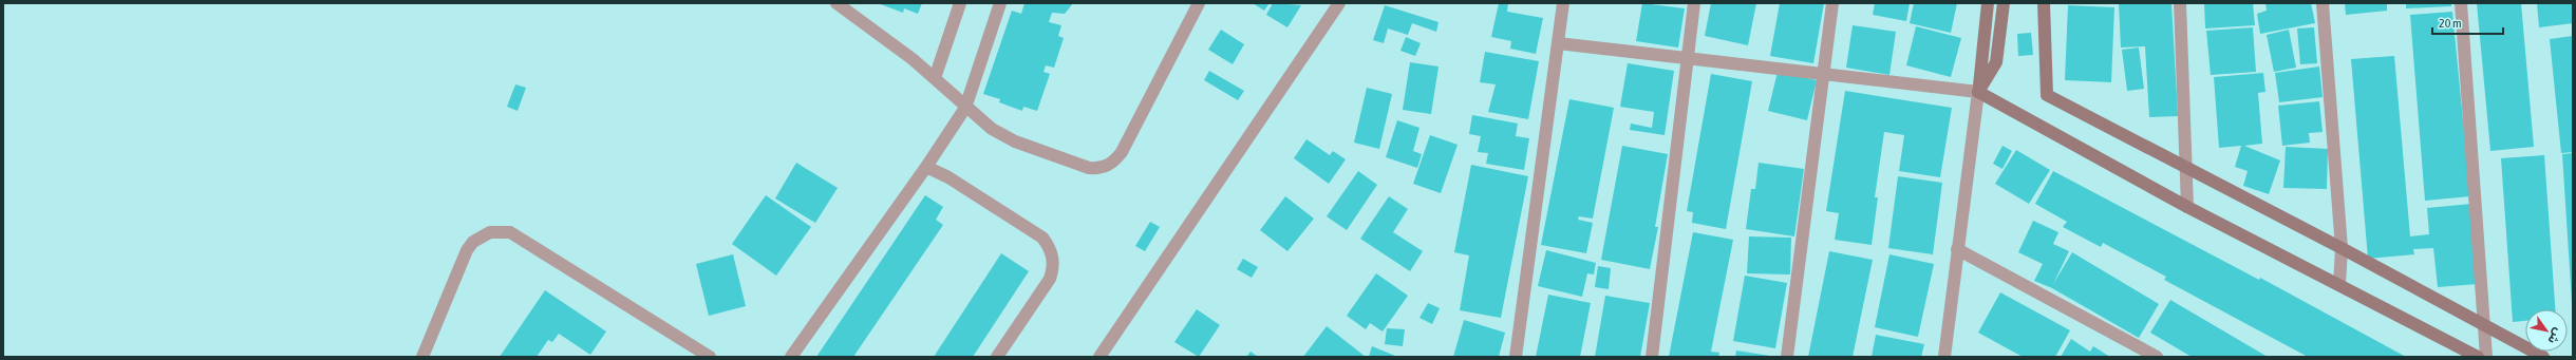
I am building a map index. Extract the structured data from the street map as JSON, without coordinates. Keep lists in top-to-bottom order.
{
  "scale_bar": "20 m",
  "north": "bottom right"
}
